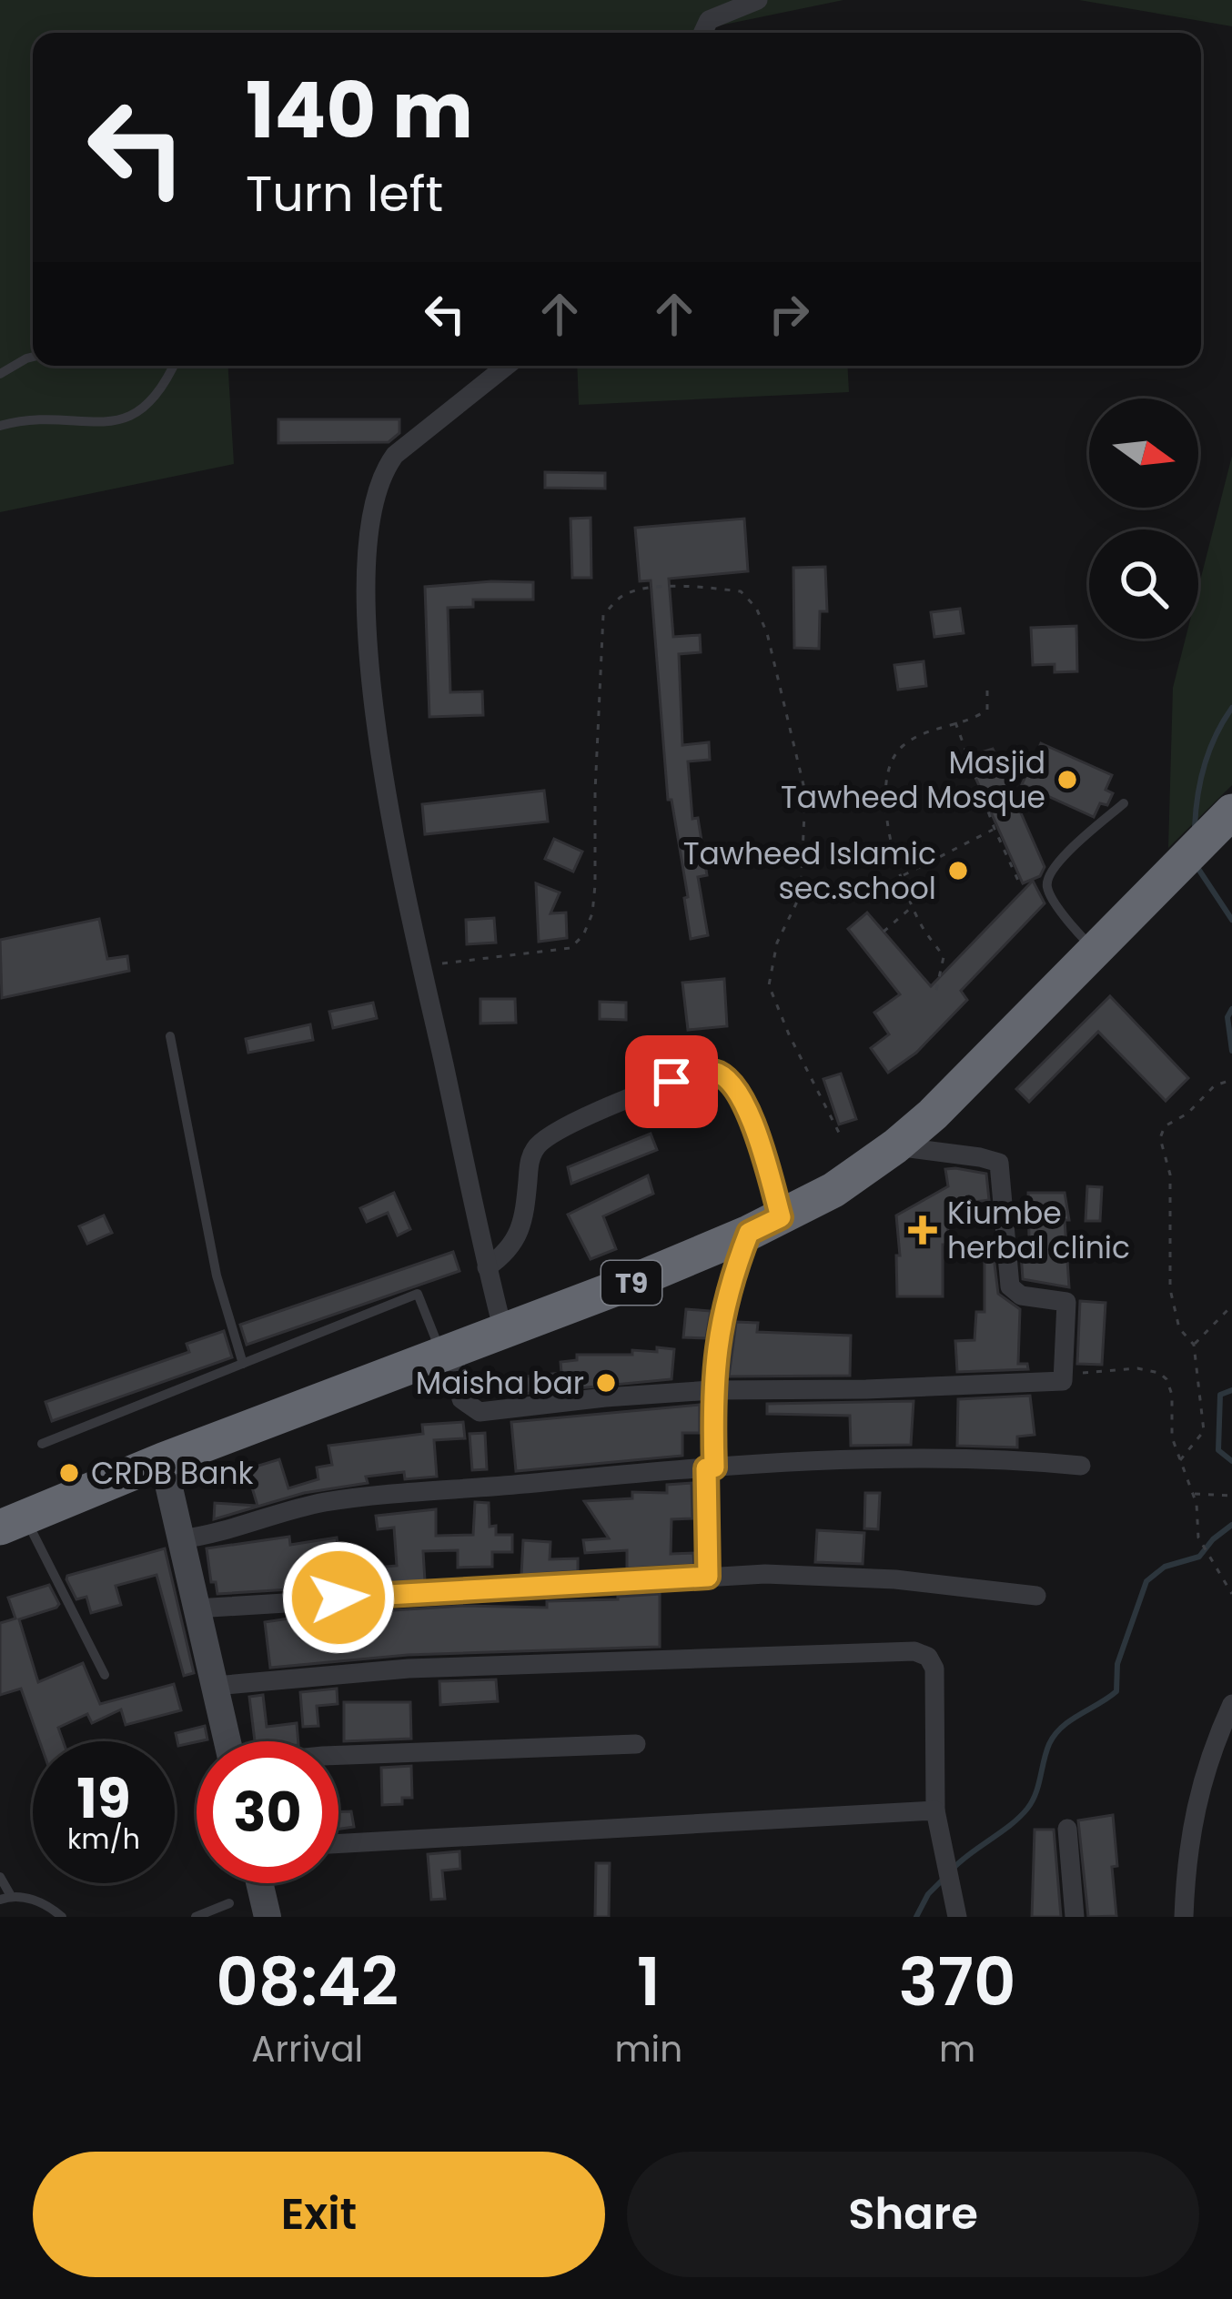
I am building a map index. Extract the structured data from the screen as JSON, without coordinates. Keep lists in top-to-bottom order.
{
  "streets": {
    "highway": ["T9"]
  },
  "places": {
    "other": [
      "Masjid Tawheed Mosque",
      "Tawheed Islamic sec.school",
      "Maisha bar",
      "CRDB Bank"
    ],
    "health": ["Kiumbe herbal clinic"]
  },
  "north": "right",
  "page": {
    "turn": ["140 m", "Turn left"],
    "speed": "19 km/h",
    "limit": "30",
    "eta": [
      "08:42",
      "Arrival",
      "1",
      "min",
      "370",
      "m"
    ],
    "buttons": ["Exit", "Share"]
  }
}
